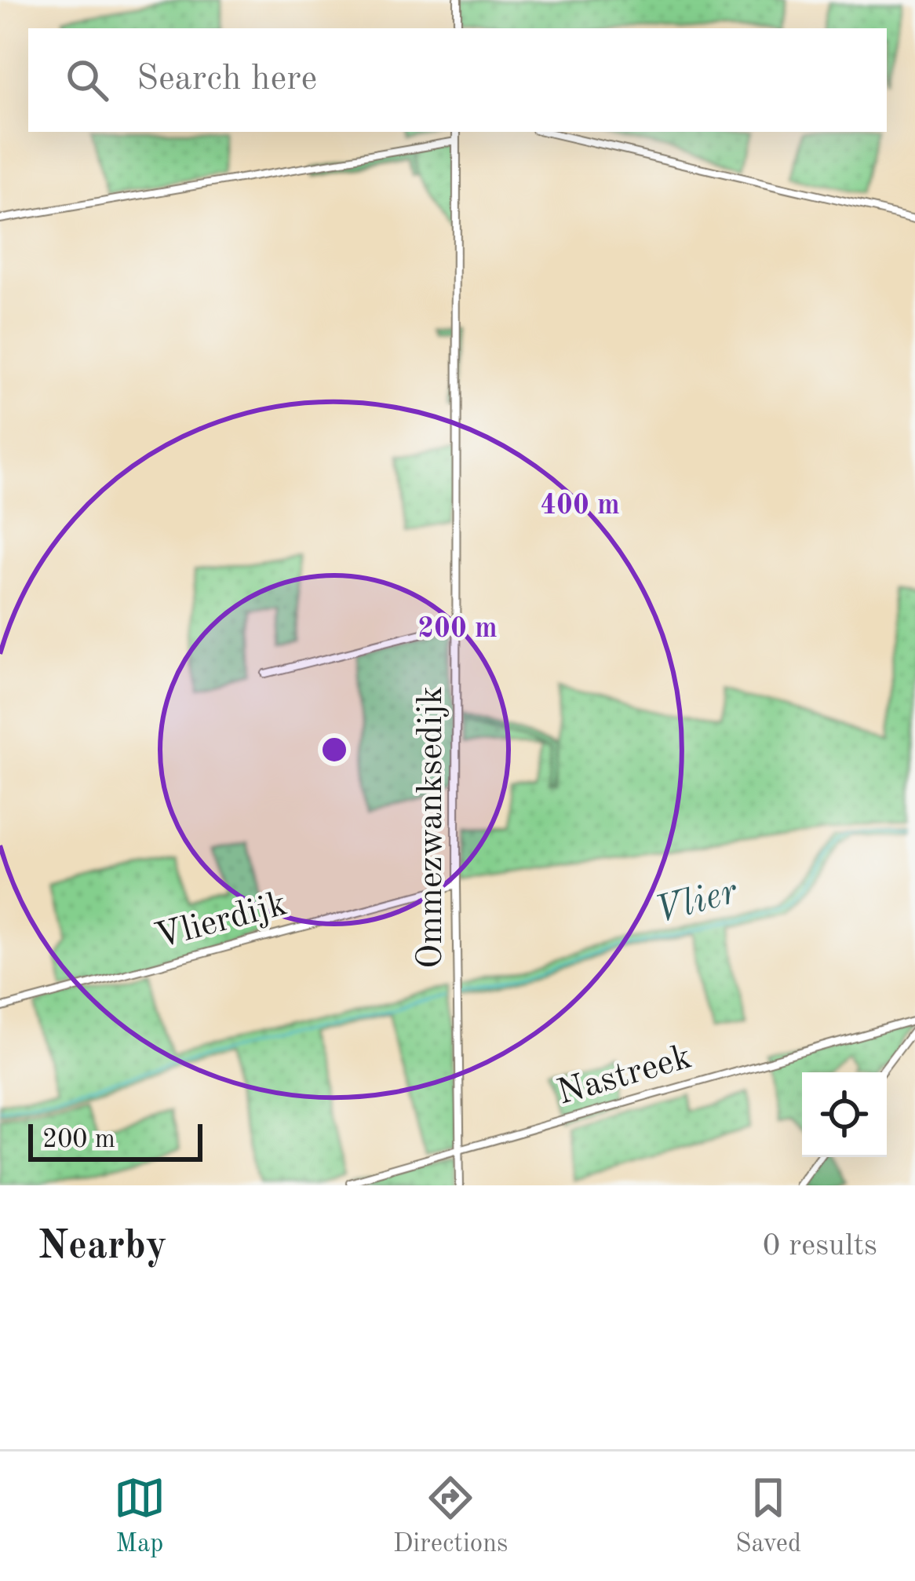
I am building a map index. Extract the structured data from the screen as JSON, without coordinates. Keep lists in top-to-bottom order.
{
  "streets": {
    "street": ["Ommezwanksedijk", "Vlierdijk", "Nastreek"]
  },
  "crossings": [
    ["Ommezwanksedijk", "Vlierdijk"],
    ["Ommezwanksedijk", "Nastreek"]
  ],
  "water": ["Vlier"],
  "scale_bar": "200 m",
  "page": {
    "search": "Search here",
    "scale": "200 m",
    "heading": ["Nearby", "0 results"],
    "nav": ["Map", "Directions", "Saved"]
  },
  "rings": ["400 m", "200 m"]
}
